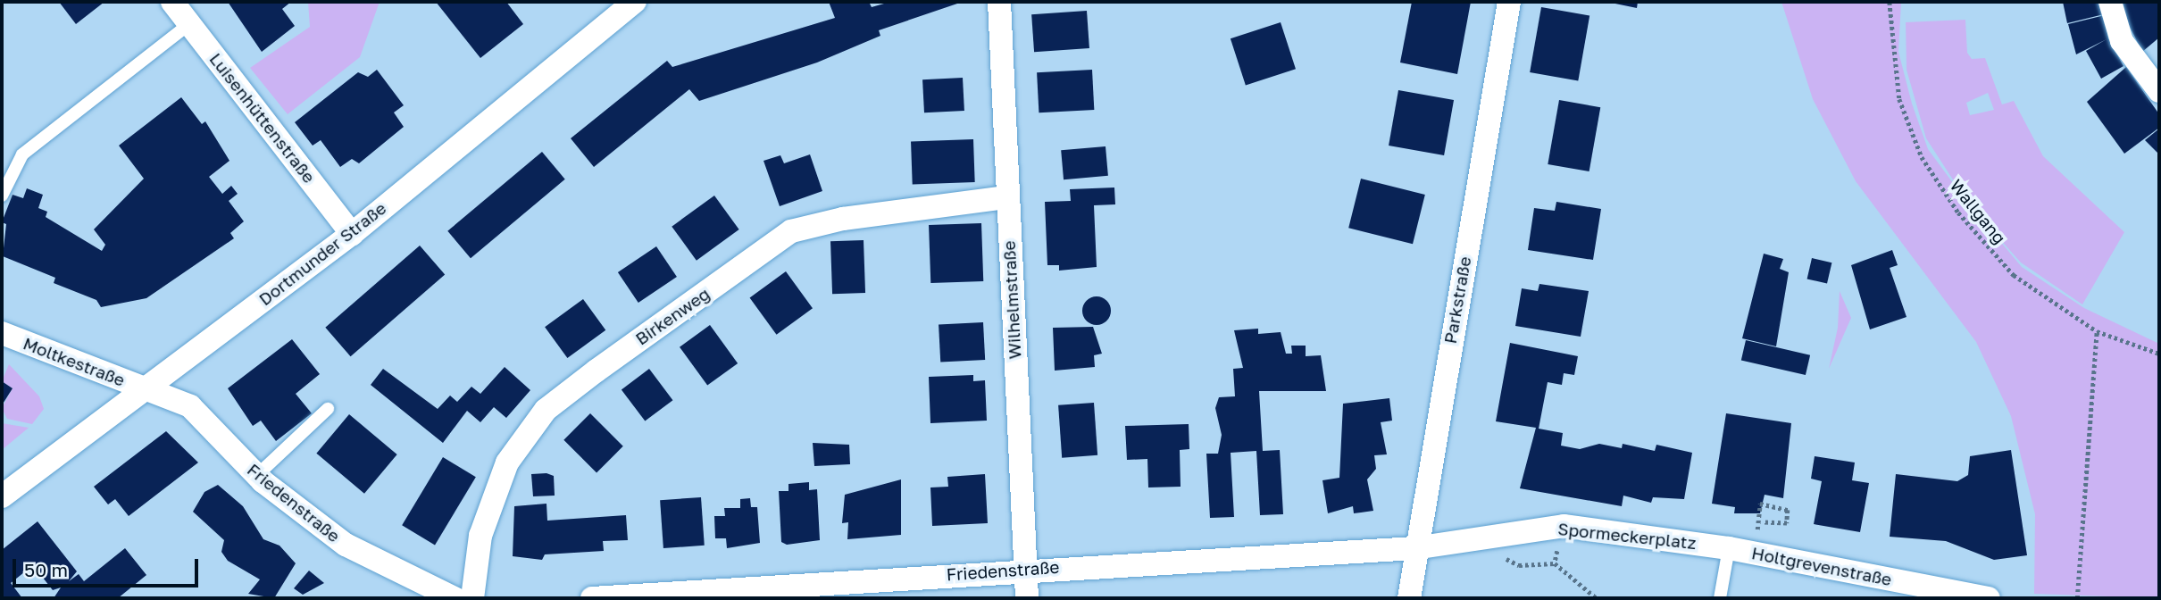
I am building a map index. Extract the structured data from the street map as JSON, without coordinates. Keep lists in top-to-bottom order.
{
  "streets": {
    "street": [
      "Luisenhüttenstraße",
      "Dortmunder Straße",
      "Wilhelmstraße",
      "Parkstraße",
      "Birkenweg",
      "Moltkestraße",
      "Friedenstraße",
      "Spormeckerplatz",
      "Holtgrevenstraße"
    ],
    "path": ["Wallgang"]
  },
  "crossings": [
    ["Luisenhüttenstraße", "Dortmunder Straße"],
    ["Dortmunder Straße", "Moltkestraße"],
    ["Dortmunder Straße", "Friedenstraße"],
    ["Wilhelmstraße", "Birkenweg"],
    ["Wilhelmstraße", "Friedenstraße"],
    ["Parkstraße", "Friedenstraße"],
    ["Parkstraße", "Spormeckerplatz"],
    ["Moltkestraße", "Friedenstraße"],
    ["Friedenstraße", "Spormeckerplatz"],
    ["Spormeckerplatz", "Holtgrevenstraße"]
  ],
  "scale_bar": "50 m"
}
